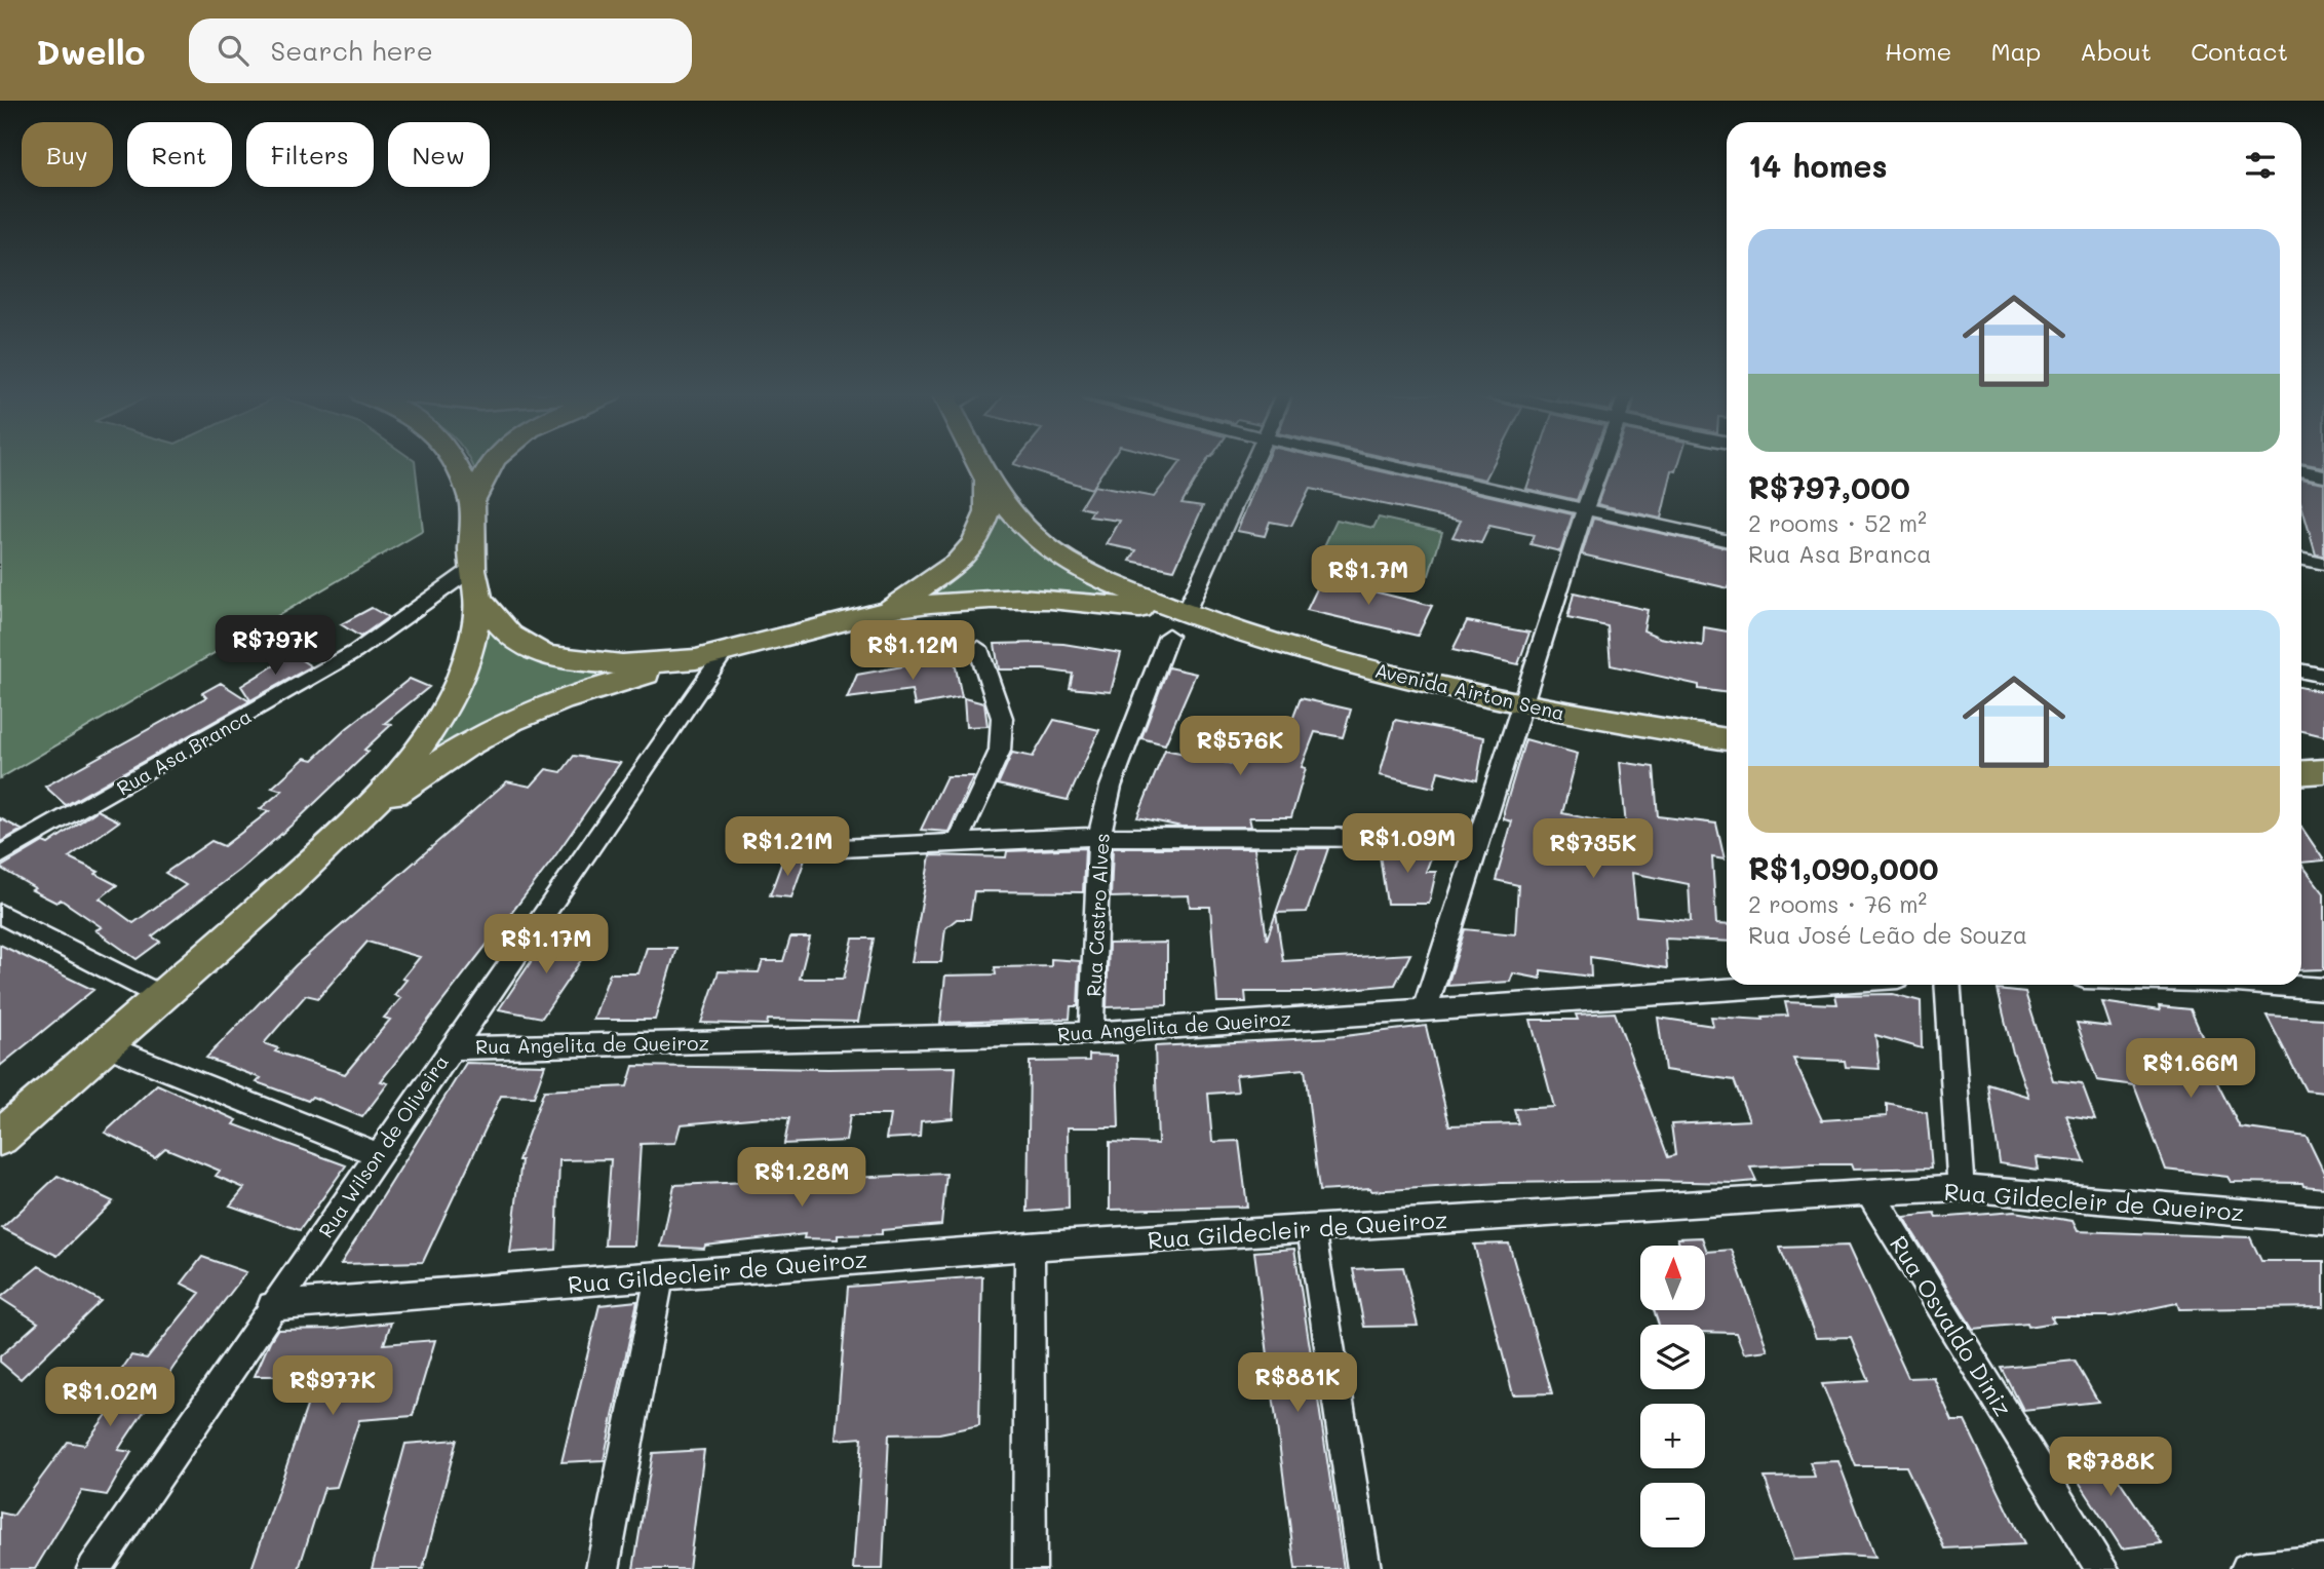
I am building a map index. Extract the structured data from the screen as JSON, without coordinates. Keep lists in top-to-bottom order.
{
  "streets": {
    "main road": ["Avenida Airton Sena"],
    "street": [
      "Rua Asa Branca",
      "Rua Castro Alves",
      "Rua Angelita de Queiroz",
      "Rua Wilson de Oliveira",
      "Rua Gildecleir de Queiroz",
      "Rua Osvaldo Diniz"
    ]
  },
  "crossings": [
    ["Rua Castro Alves", "Rua Angelita de Queiroz"],
    ["Rua Angelita de Queiroz", "Rua Wilson de Oliveira"],
    ["Rua Wilson de Oliveira", "Rua Gildecleir de Queiroz"],
    ["Rua Gildecleir de Queiroz", "Rua Osvaldo Diniz"]
  ],
  "north": "top",
  "page": {
    "header": "Dwello",
    "search": "Search here",
    "nav": [
      "Home",
      "Map",
      "About",
      "Contact"
    ],
    "chip": [
      "Buy",
      "Rent",
      "Filters",
      "New"
    ],
    "heading": "14 homes",
    "list": [
      {
        "name": "R$797,000",
        "note": "2 rooms · 52 m² · Rua Asa Branca"
      },
      {
        "name": "R$1,090,000",
        "note": "2 rooms · 76 m² · Rua José Leão de Souza"
      }
    ],
    "price": [
      "R$1.7M",
      "R$797K",
      "R$1.12M",
      "R$576K",
      "R$1.09M",
      "R$1.21M",
      "R$735K",
      "R$1.17M",
      "R$1.66M",
      "R$1.28M",
      "R$881K",
      "R$977K",
      "R$1.02M",
      "R$788K"
    ],
    "map_buttons": ["+", "−"]
  }
}
